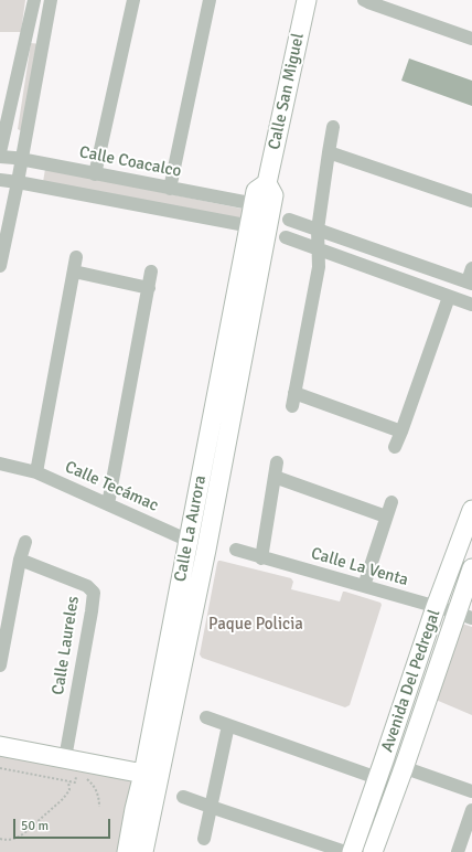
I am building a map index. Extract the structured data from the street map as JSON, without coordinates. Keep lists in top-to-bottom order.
{
  "streets": {
    "street": [
      "Calle San Miguel",
      "Calle Coacalco",
      "Calle Tecámac",
      "Calle La Aurora",
      "Calle La Venta",
      "Calle Laureles",
      "Avenida Del Pedregal"
    ]
  },
  "crossings": [
    ["Calle San Miguel", "Calle Coacalco"],
    ["Calle San Miguel", "Calle La Aurora"],
    ["Calle Coacalco", "Calle La Aurora"],
    ["Calle Tecámac", "Calle La Aurora"],
    ["Calle La Venta", "Avenida Del Pedregal"]
  ],
  "parks": ["Paque Policia"],
  "scale_bar": "50 m"
}
